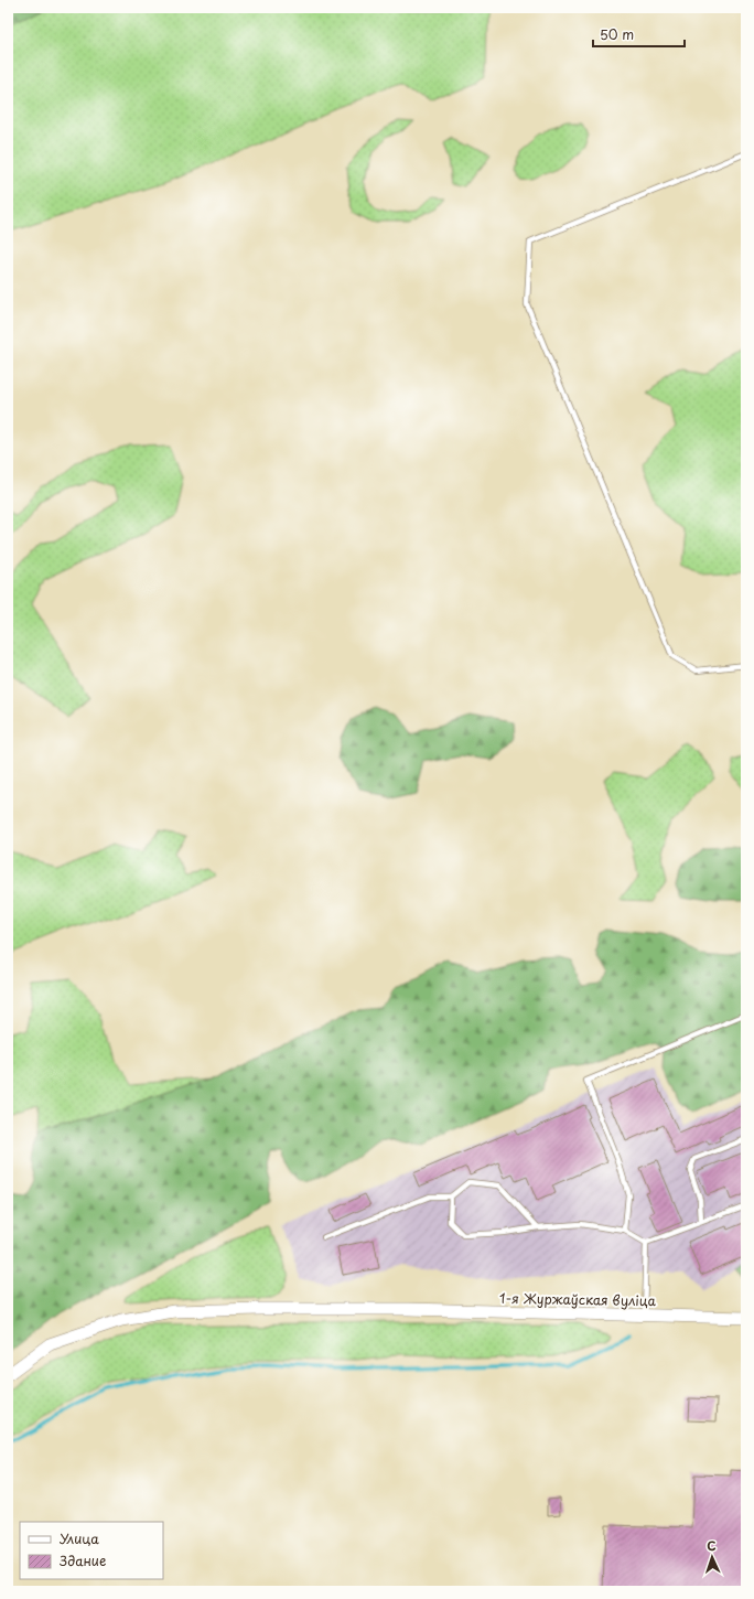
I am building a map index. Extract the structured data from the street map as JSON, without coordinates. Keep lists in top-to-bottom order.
{
  "streets": {
    "street": ["1-я Журжаўская вуліца"]
  },
  "legend": ["Улица", "Здание"],
  "scale_bar": "50 m",
  "north": "top"
}
